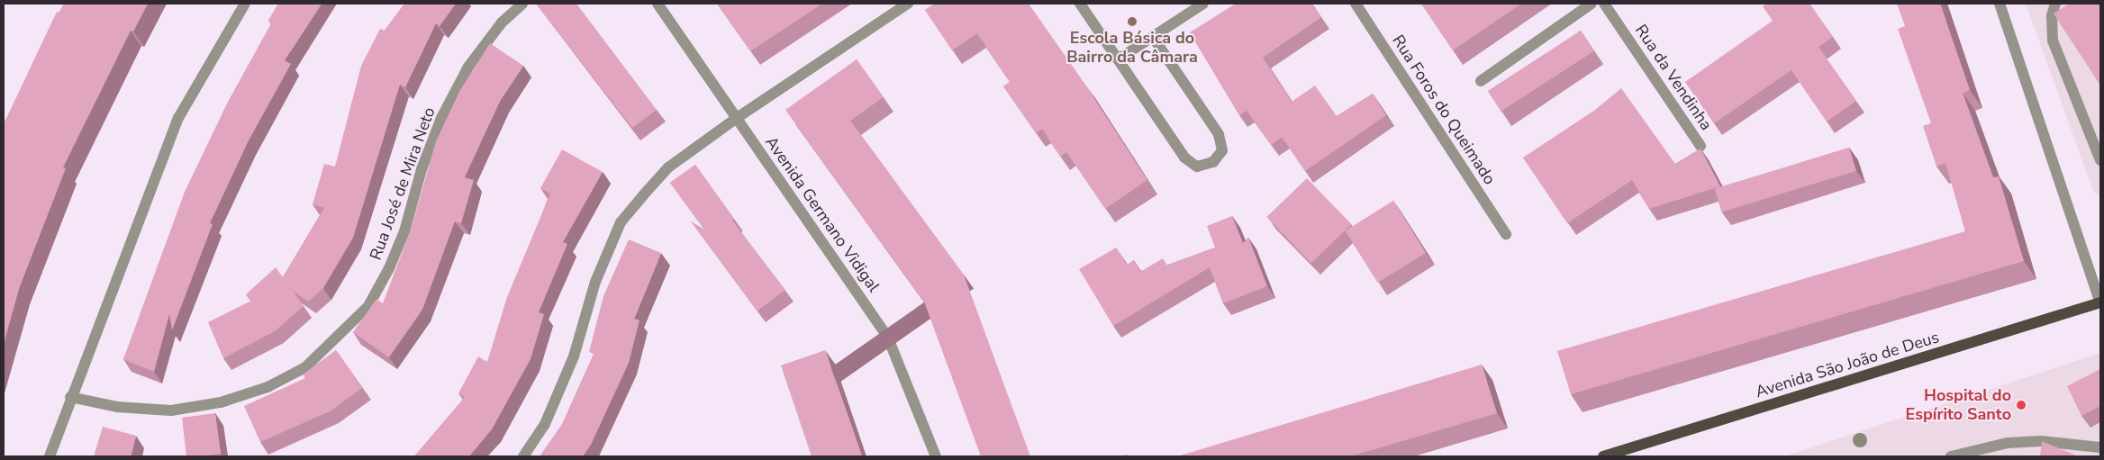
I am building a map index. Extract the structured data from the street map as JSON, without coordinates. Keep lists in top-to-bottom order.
{
  "streets": {
    "main road": ["Avenida São João de Deus"],
    "street": [
      "Rua da Vendinha",
      "Rua Foros do Queimado",
      "Rua José de Mira Neto",
      "Avenida Germano Vidigal"
    ]
  },
  "places": ["Escola Básica do Bairro da Câmara", "Hospital do Espírito Santo"]
}
